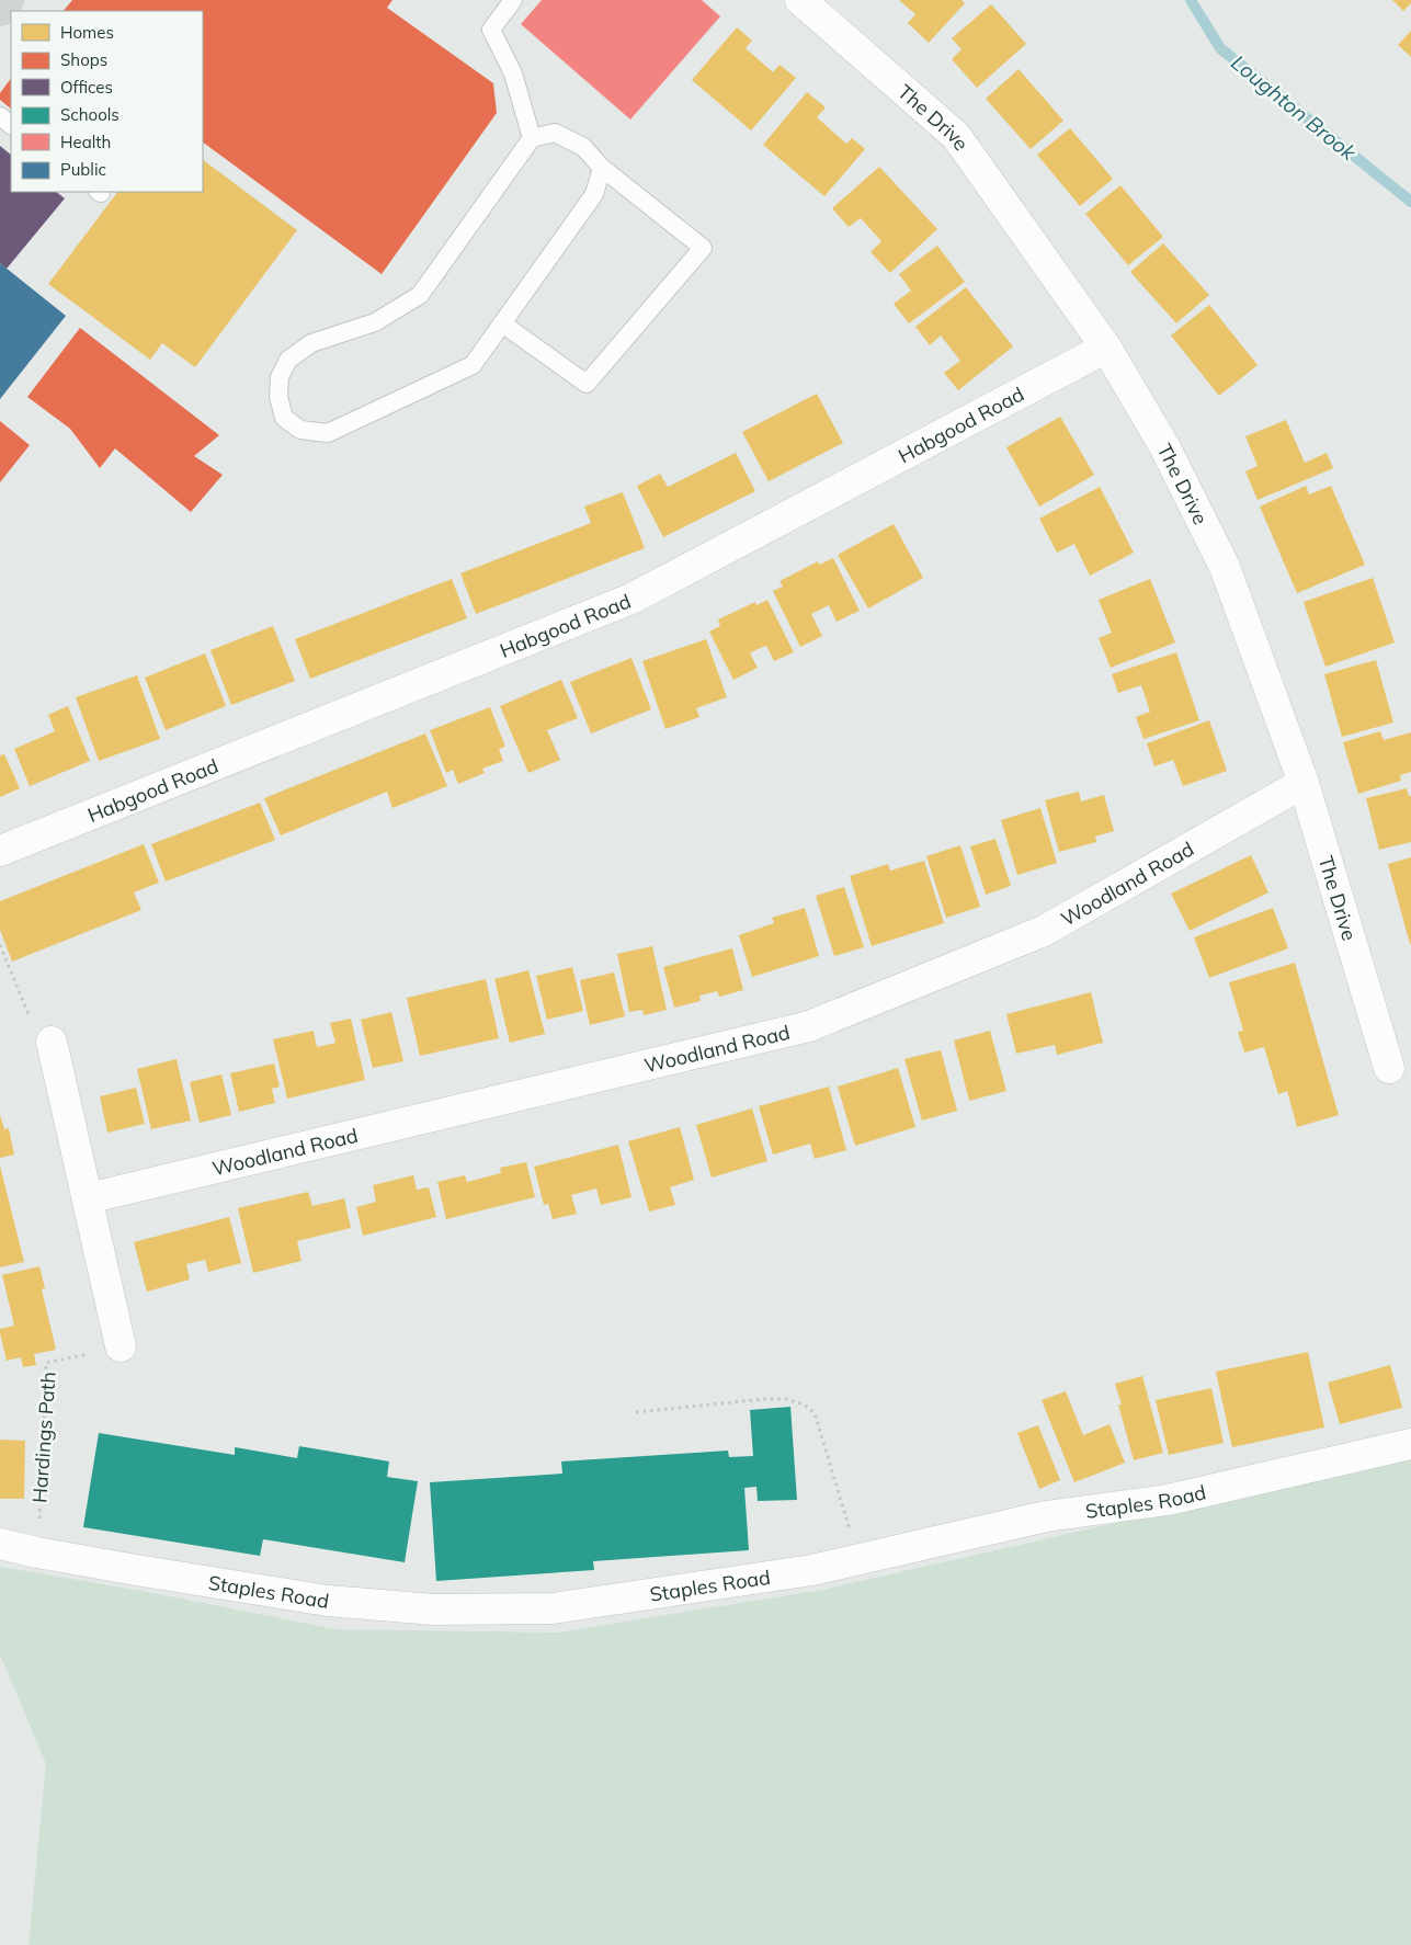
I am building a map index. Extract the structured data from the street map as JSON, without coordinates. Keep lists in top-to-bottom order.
{
  "streets": {
    "street": [
      "The Drive",
      "Habgood Road",
      "Woodland Road",
      "Staples Road"
    ],
    "path": ["Hardings Path"]
  },
  "crossings": [
    ["The Drive", "Habgood Road"],
    ["The Drive", "Woodland Road"],
    ["Hardings Path", "Staples Road"]
  ],
  "water": ["Loughton Brook"],
  "legend": [
    "Homes",
    "Shops",
    "Offices",
    "Schools",
    "Health",
    "Public"
  ]
}
